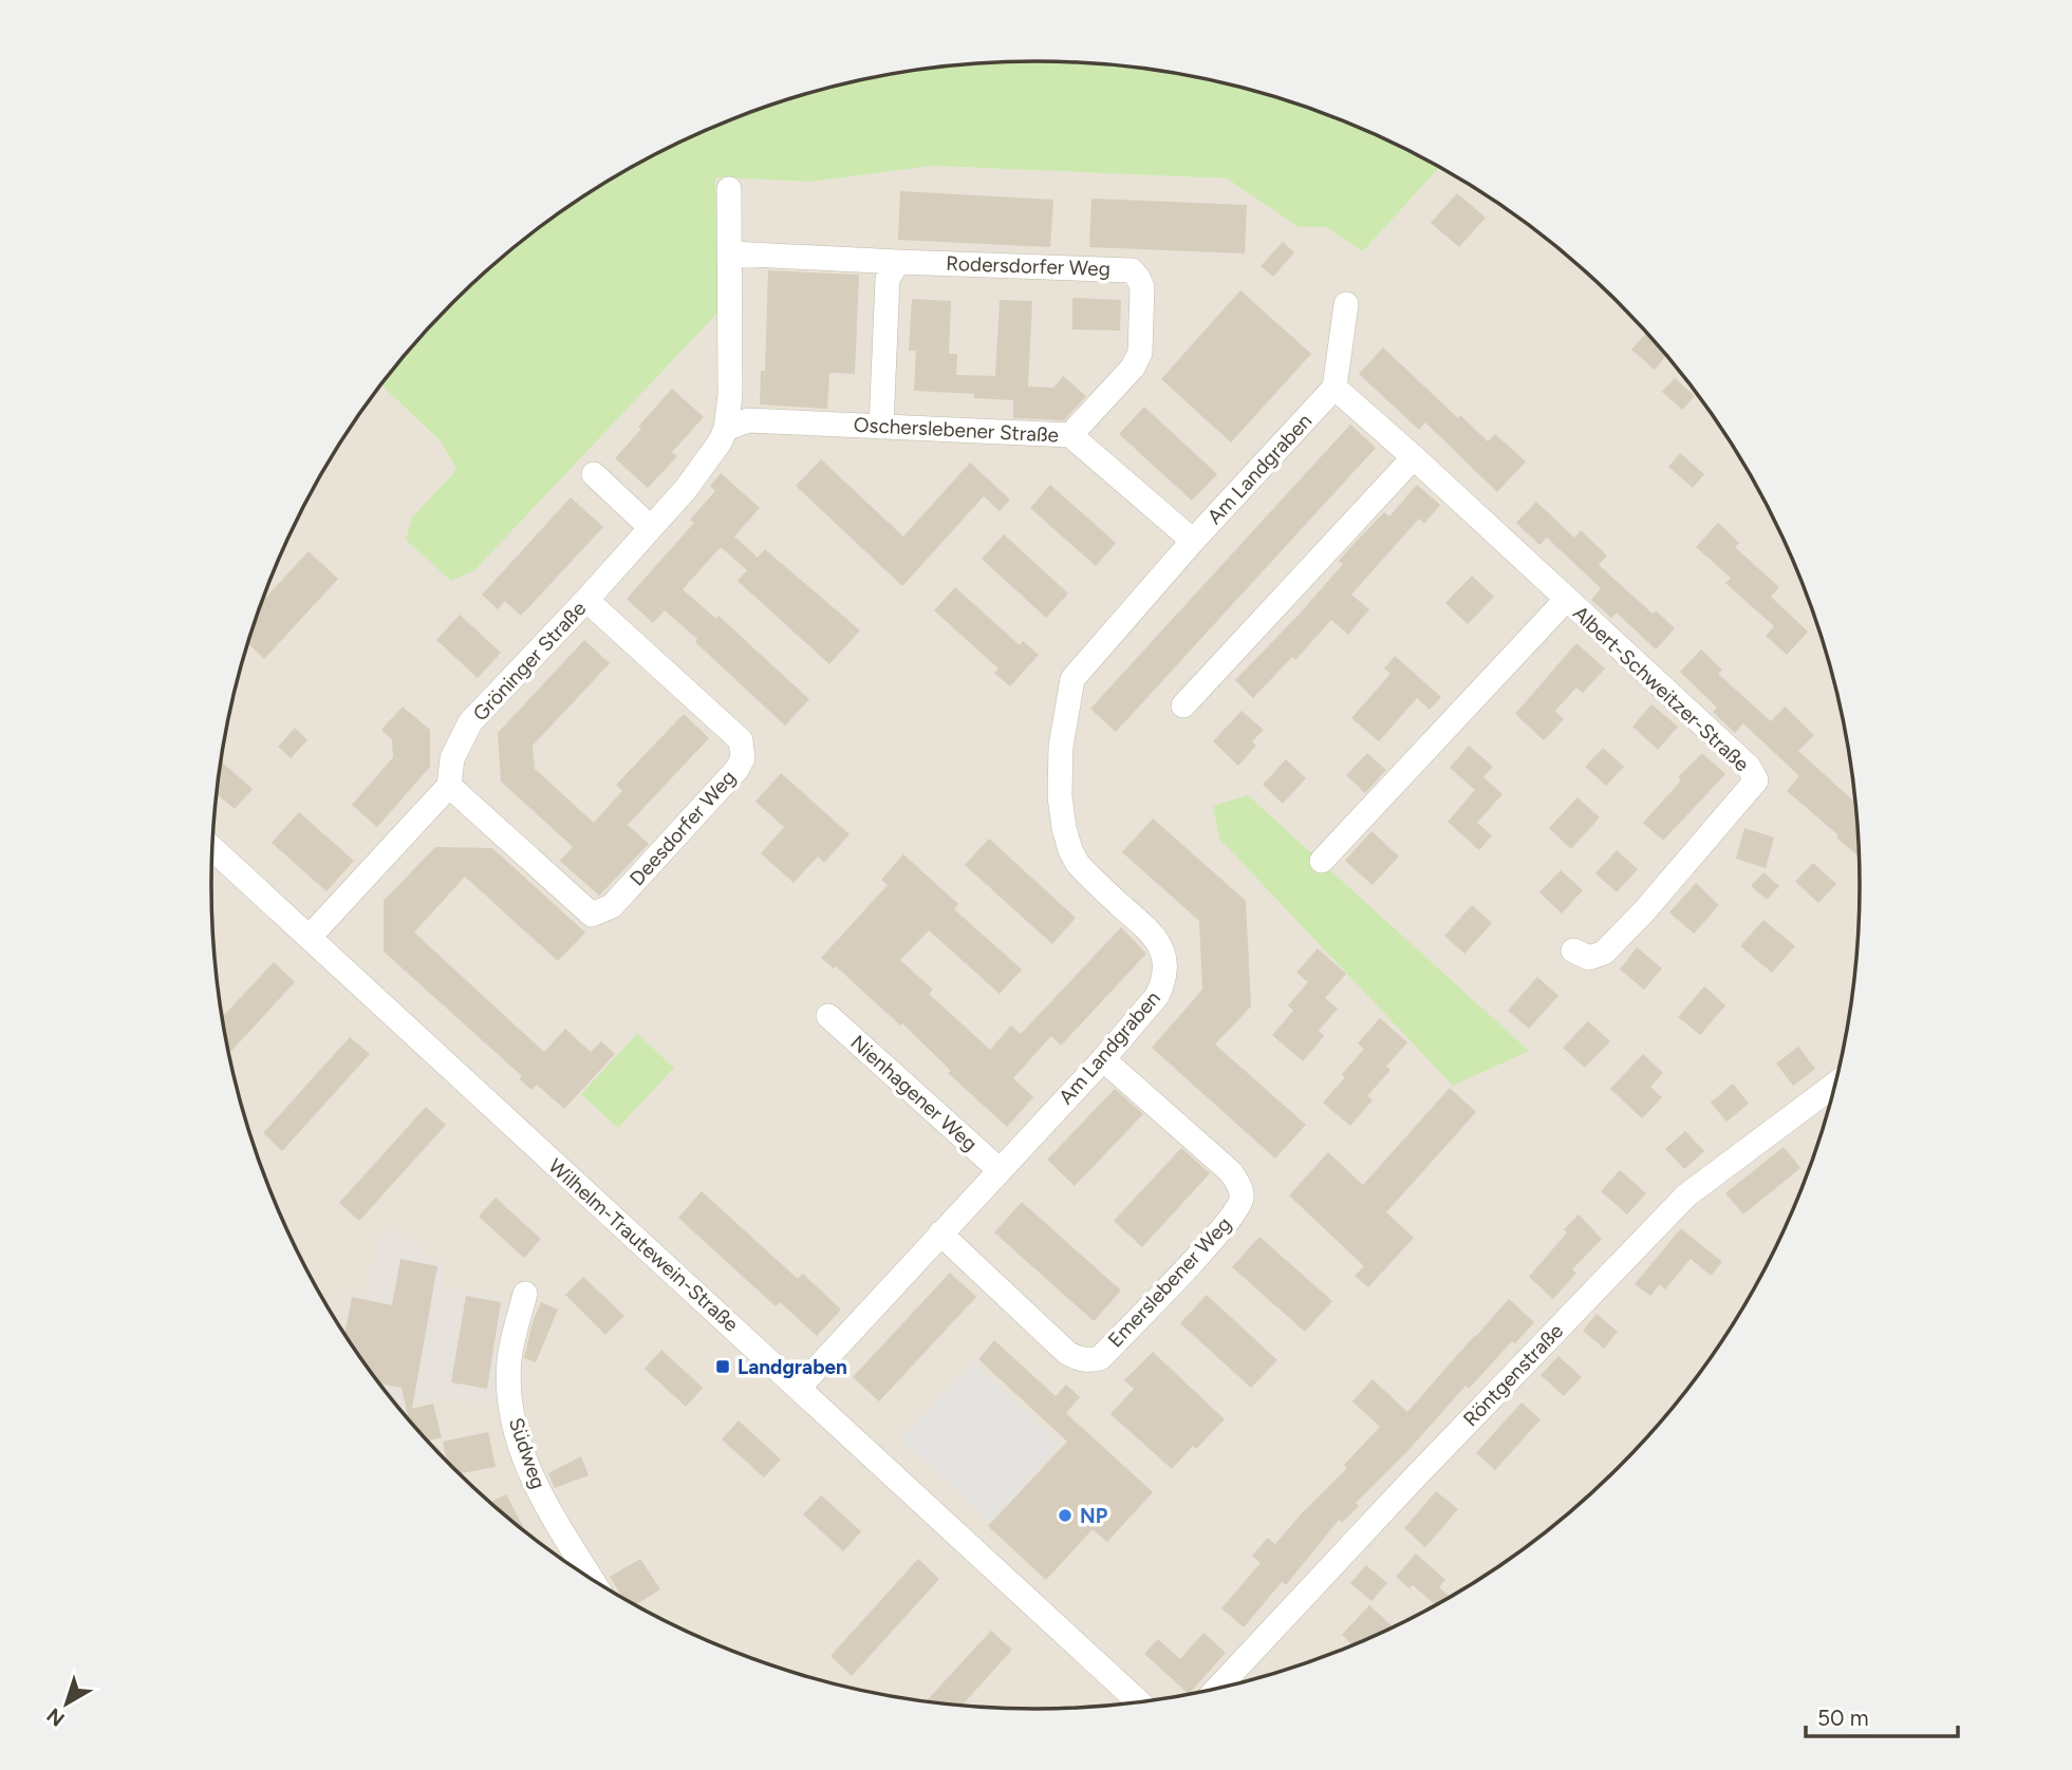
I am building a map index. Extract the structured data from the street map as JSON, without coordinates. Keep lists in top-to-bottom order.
{
  "streets": {
    "street": [
      "Rodersdorfer Weg",
      "Oscherslebener Straße",
      "Am Landgraben",
      "Gröninger Straße",
      "Albert-Schweitzer-Straße",
      "Deesdorfer Weg",
      "Nienhagener Weg",
      "Wilhelm-Trautewein-Straße",
      "Emerslebener Weg",
      "Röntgenstraße",
      "Südweg"
    ]
  },
  "crossings": [
    ["Rodersdorfer Weg", "Oscherslebener Straße"],
    ["Oscherslebener Straße", "Am Landgraben"],
    ["Oscherslebener Straße", "Gröninger Straße"],
    ["Am Landgraben", "Albert-Schweitzer-Straße"],
    ["Am Landgraben", "Nienhagener Weg"],
    ["Am Landgraben", "Wilhelm-Trautewein-Straße"],
    ["Am Landgraben", "Emerslebener Weg"],
    ["Gröninger Straße", "Deesdorfer Weg"]
  ],
  "places": {
    "transit": ["Landgraben"],
    "other": ["NP"]
  },
  "scale_bar": "50 m",
  "north": "bottom left"
}
